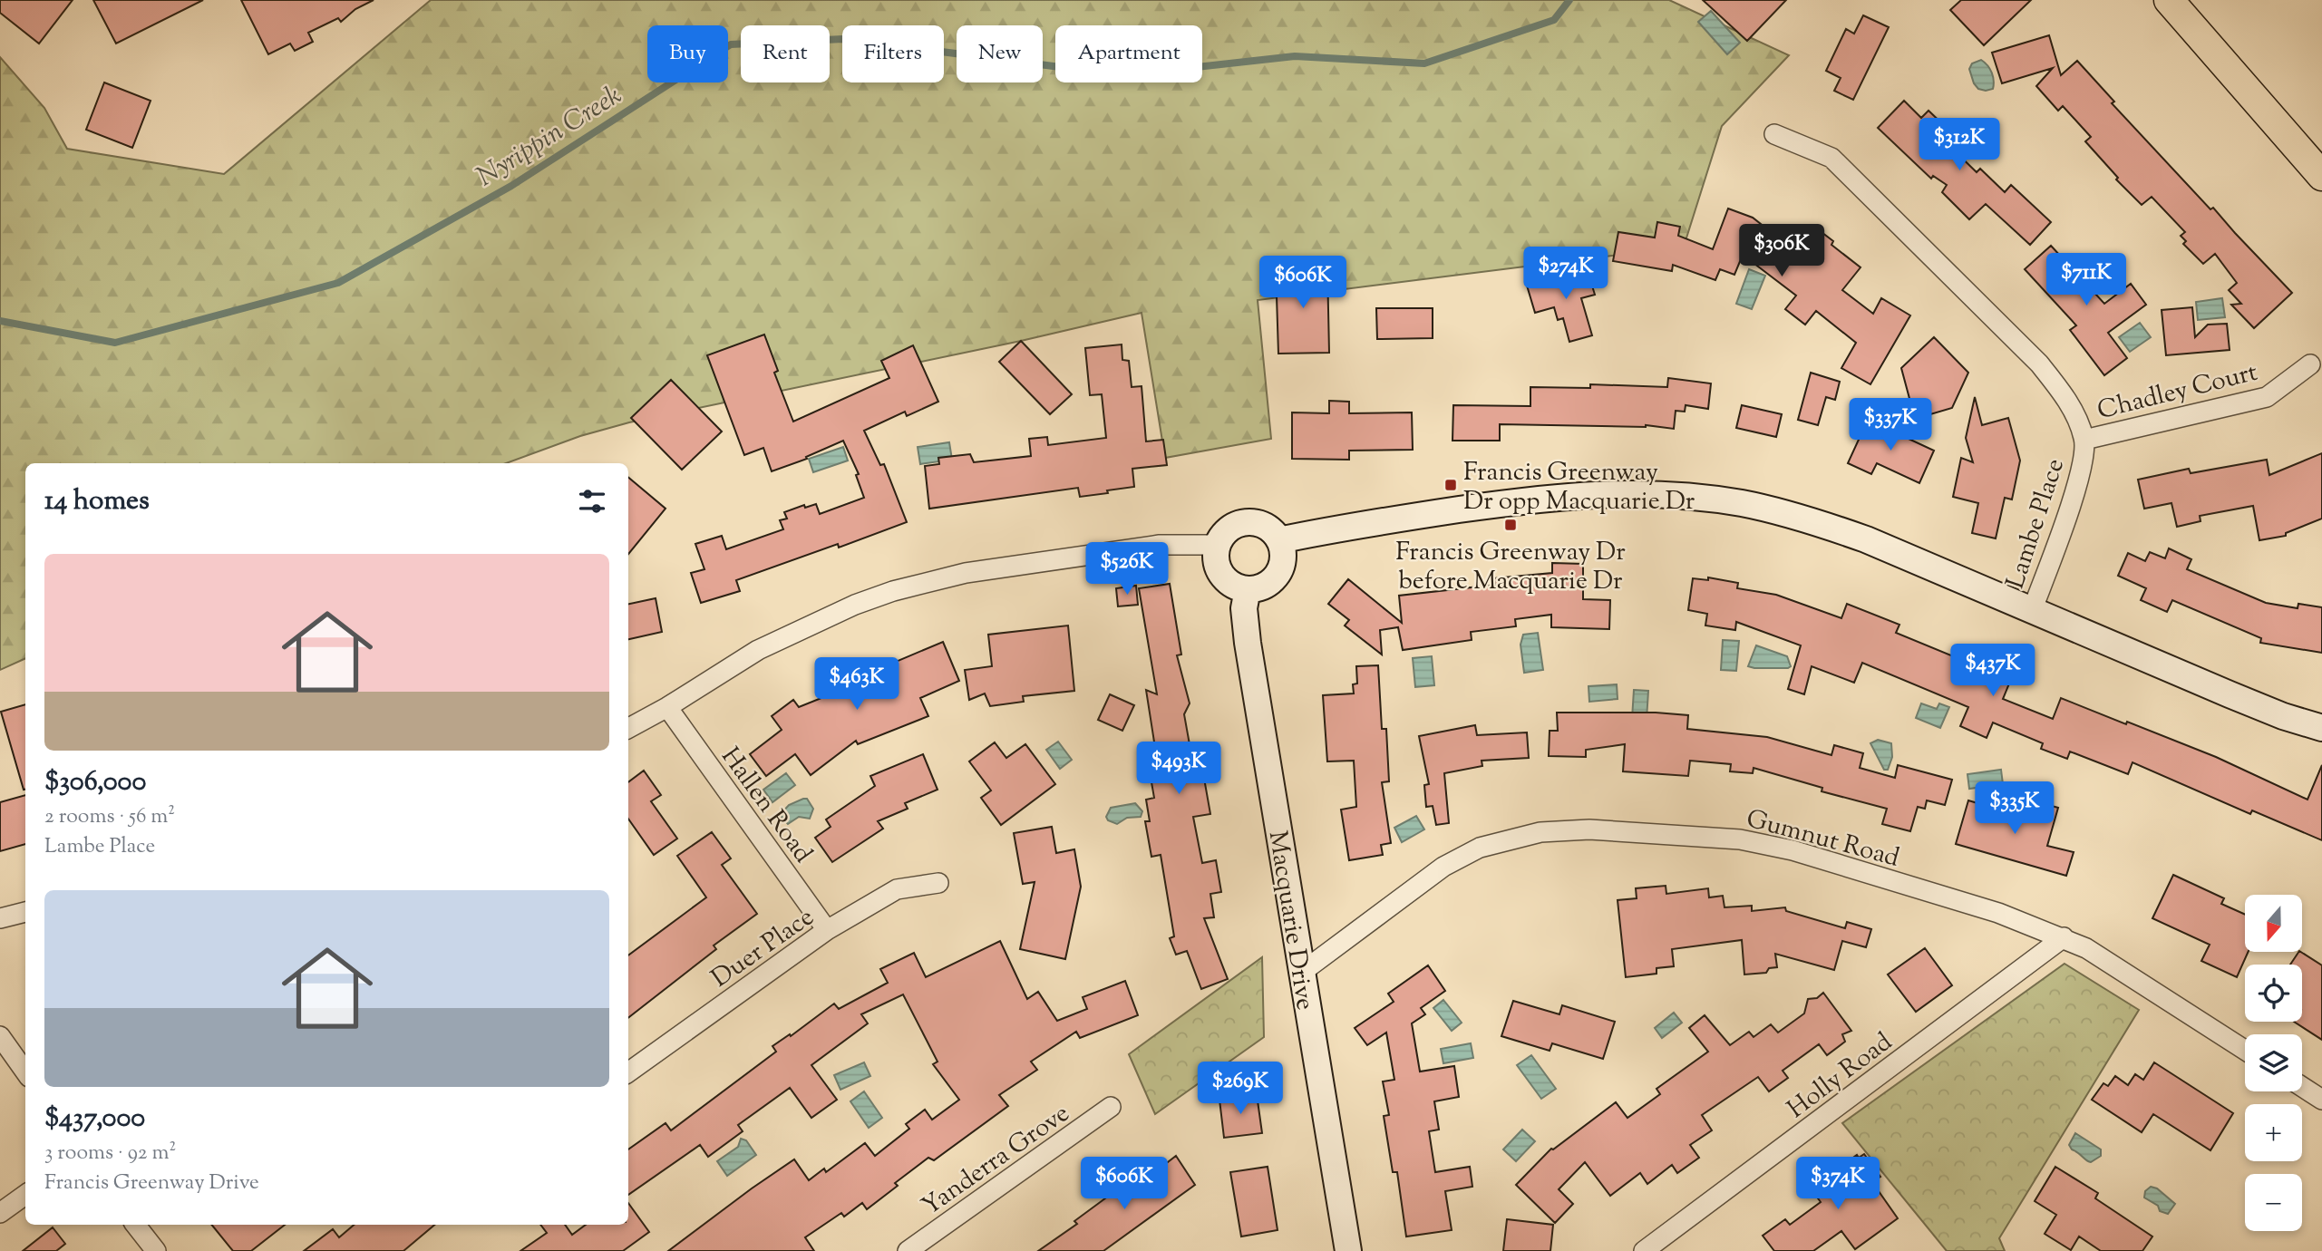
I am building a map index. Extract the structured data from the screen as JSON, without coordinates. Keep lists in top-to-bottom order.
{
  "streets": {
    "main road": ["Macquarie Drive"],
    "street": [
      "Chadley Court",
      "Lambe Place",
      "Hallen Road",
      "Gumnut Road",
      "Duer Place",
      "Holly Road",
      "Yanderra Grove"
    ]
  },
  "crossings": [
    ["Chadley Court", "Lambe Place"],
    ["Hallen Road", "Duer Place"],
    ["Gumnut Road", "Macquarie Drive"],
    ["Gumnut Road", "Holly Road"]
  ],
  "water": ["Nyrippin Creek"],
  "places": {
    "transit": ["Francis Greenway Dr opp Macquarie Dr", "Francis Greenway Dr before Macquarie Dr"]
  },
  "north": "bottom",
  "page": {
    "chip": [
      "Buy",
      "Rent",
      "Filters",
      "New",
      "Apartment"
    ],
    "price": [
      "$312K",
      "$306K",
      "$274K",
      "$711K",
      "$606K",
      "$337K",
      "$526K",
      "$437K",
      "$463K",
      "$493K",
      "$335K",
      "$269K",
      "$606K",
      "$374K"
    ],
    "heading": "14 homes",
    "list": [
      {
        "name": "$306,000",
        "note": "2 rooms · 56 m² · Lambe Place"
      },
      {
        "name": "$437,000",
        "note": "3 rooms · 92 m² · Francis Greenway Drive"
      }
    ],
    "map_buttons": ["+", "−"]
  }
}
